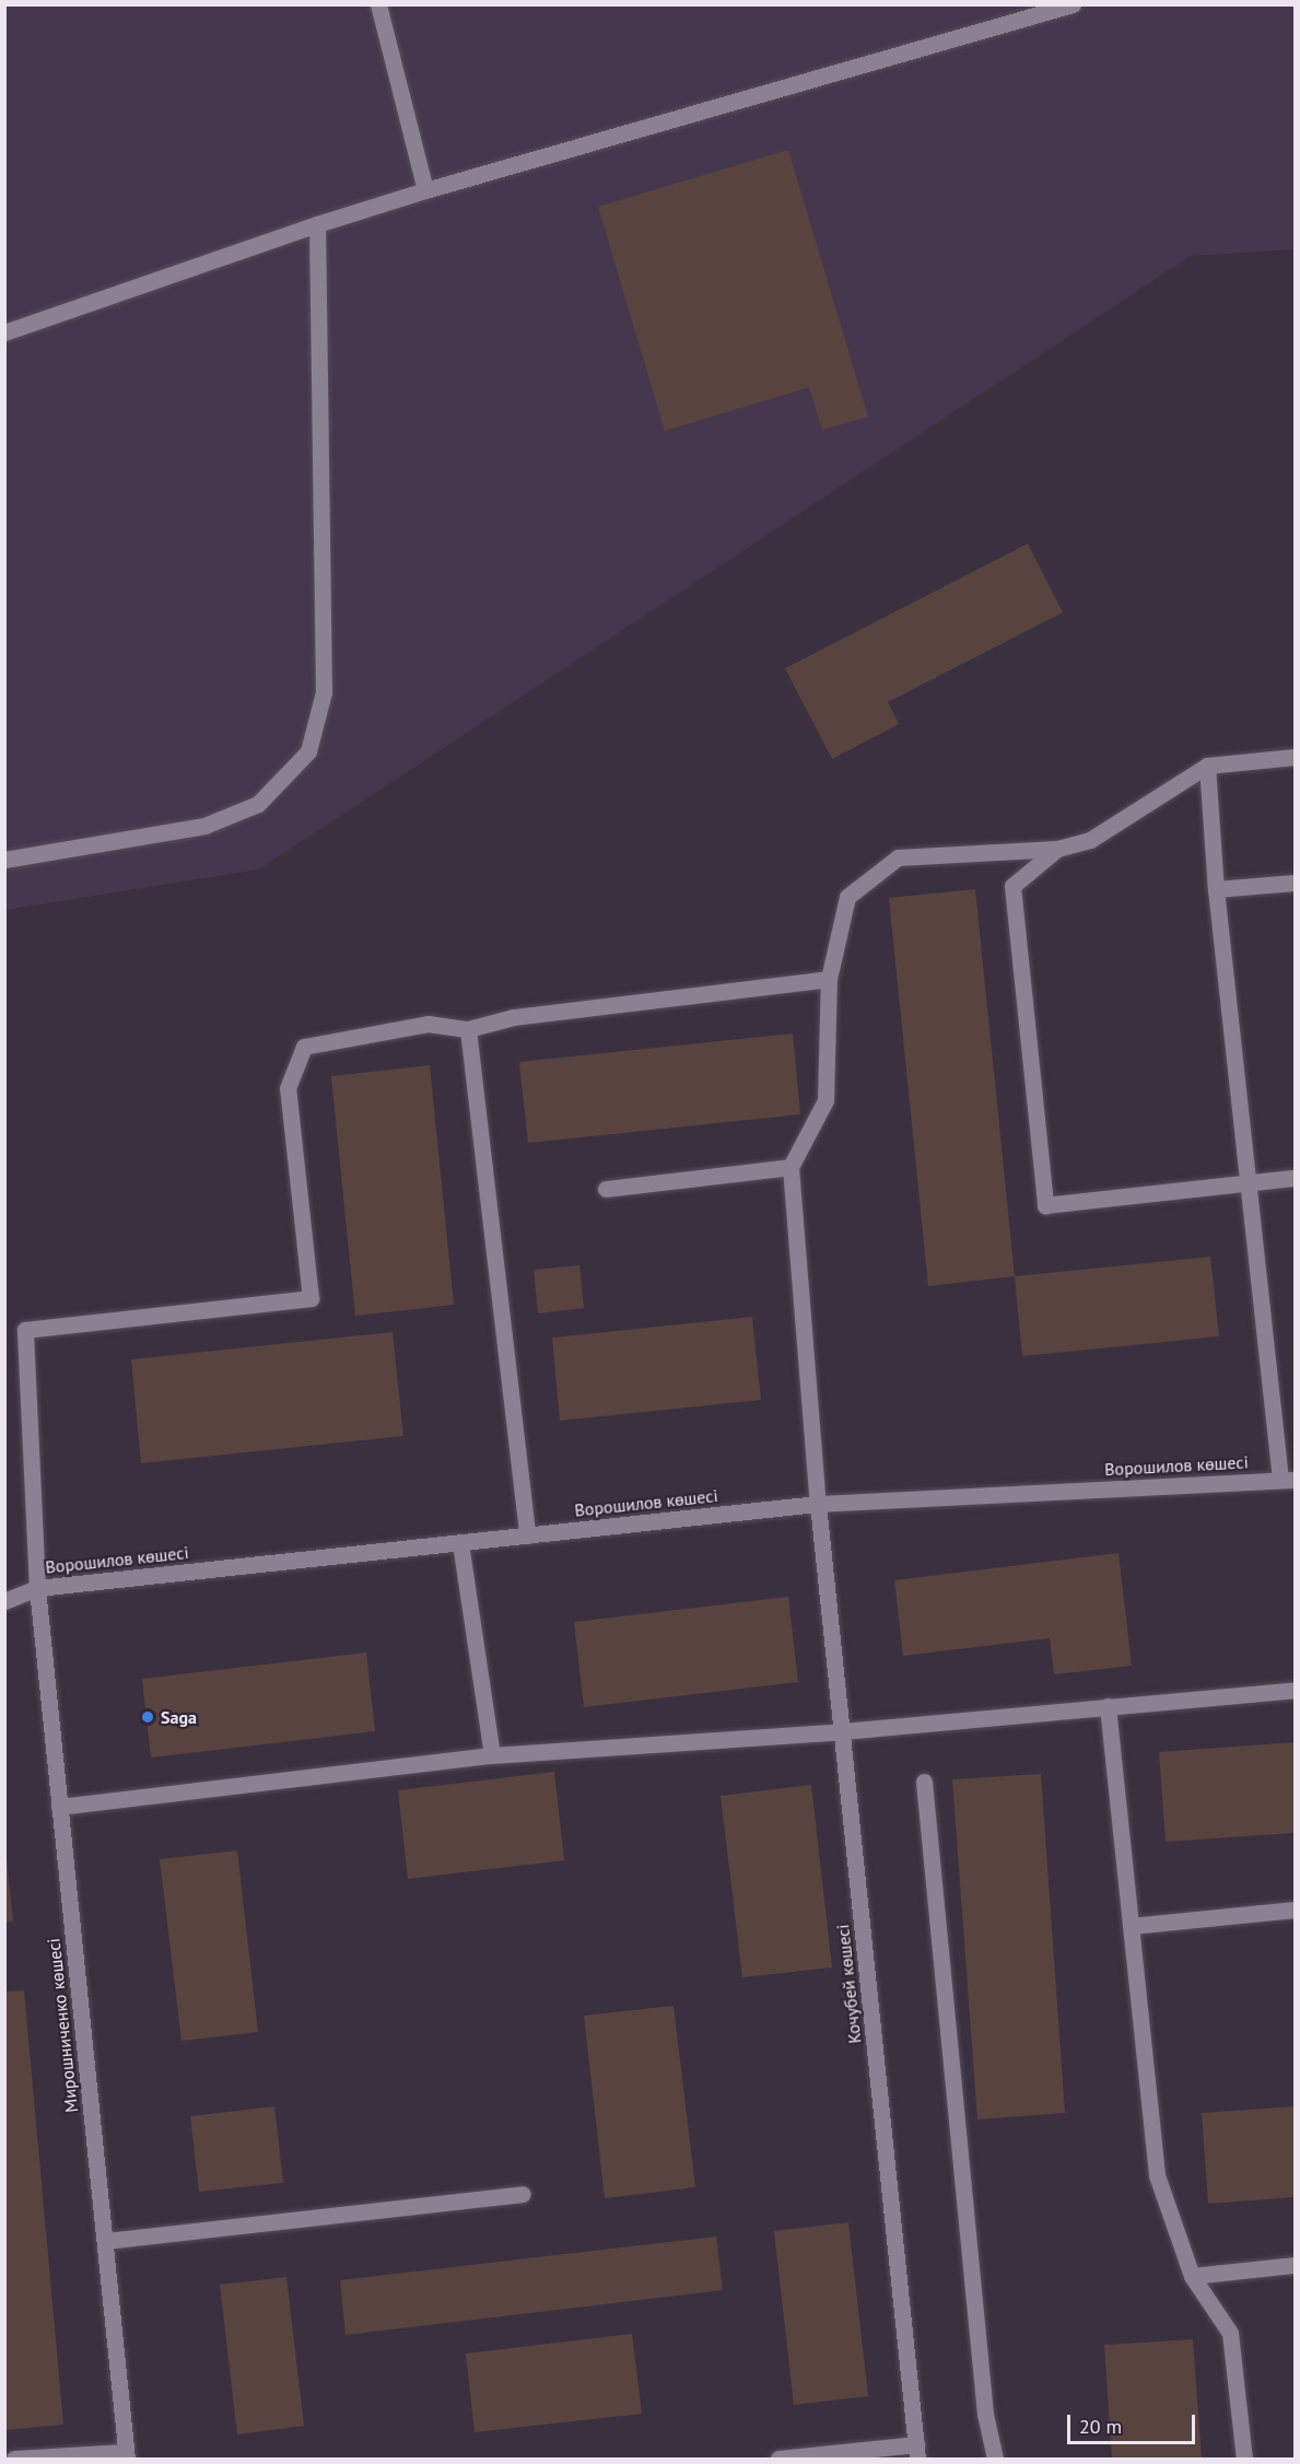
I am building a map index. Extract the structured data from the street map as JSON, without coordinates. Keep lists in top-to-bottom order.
{
  "streets": {
    "street": ["Ворошилов көшесі", "Кочубей көшесі", "Мирошниченко көшесі"]
  },
  "crossings": [
    ["Ворошилов көшесі", "Кочубей көшесі"],
    ["Ворошилов көшесі", "Мирошниченко көшесі"]
  ],
  "places": ["Saga"],
  "scale_bar": "20 m"
}
